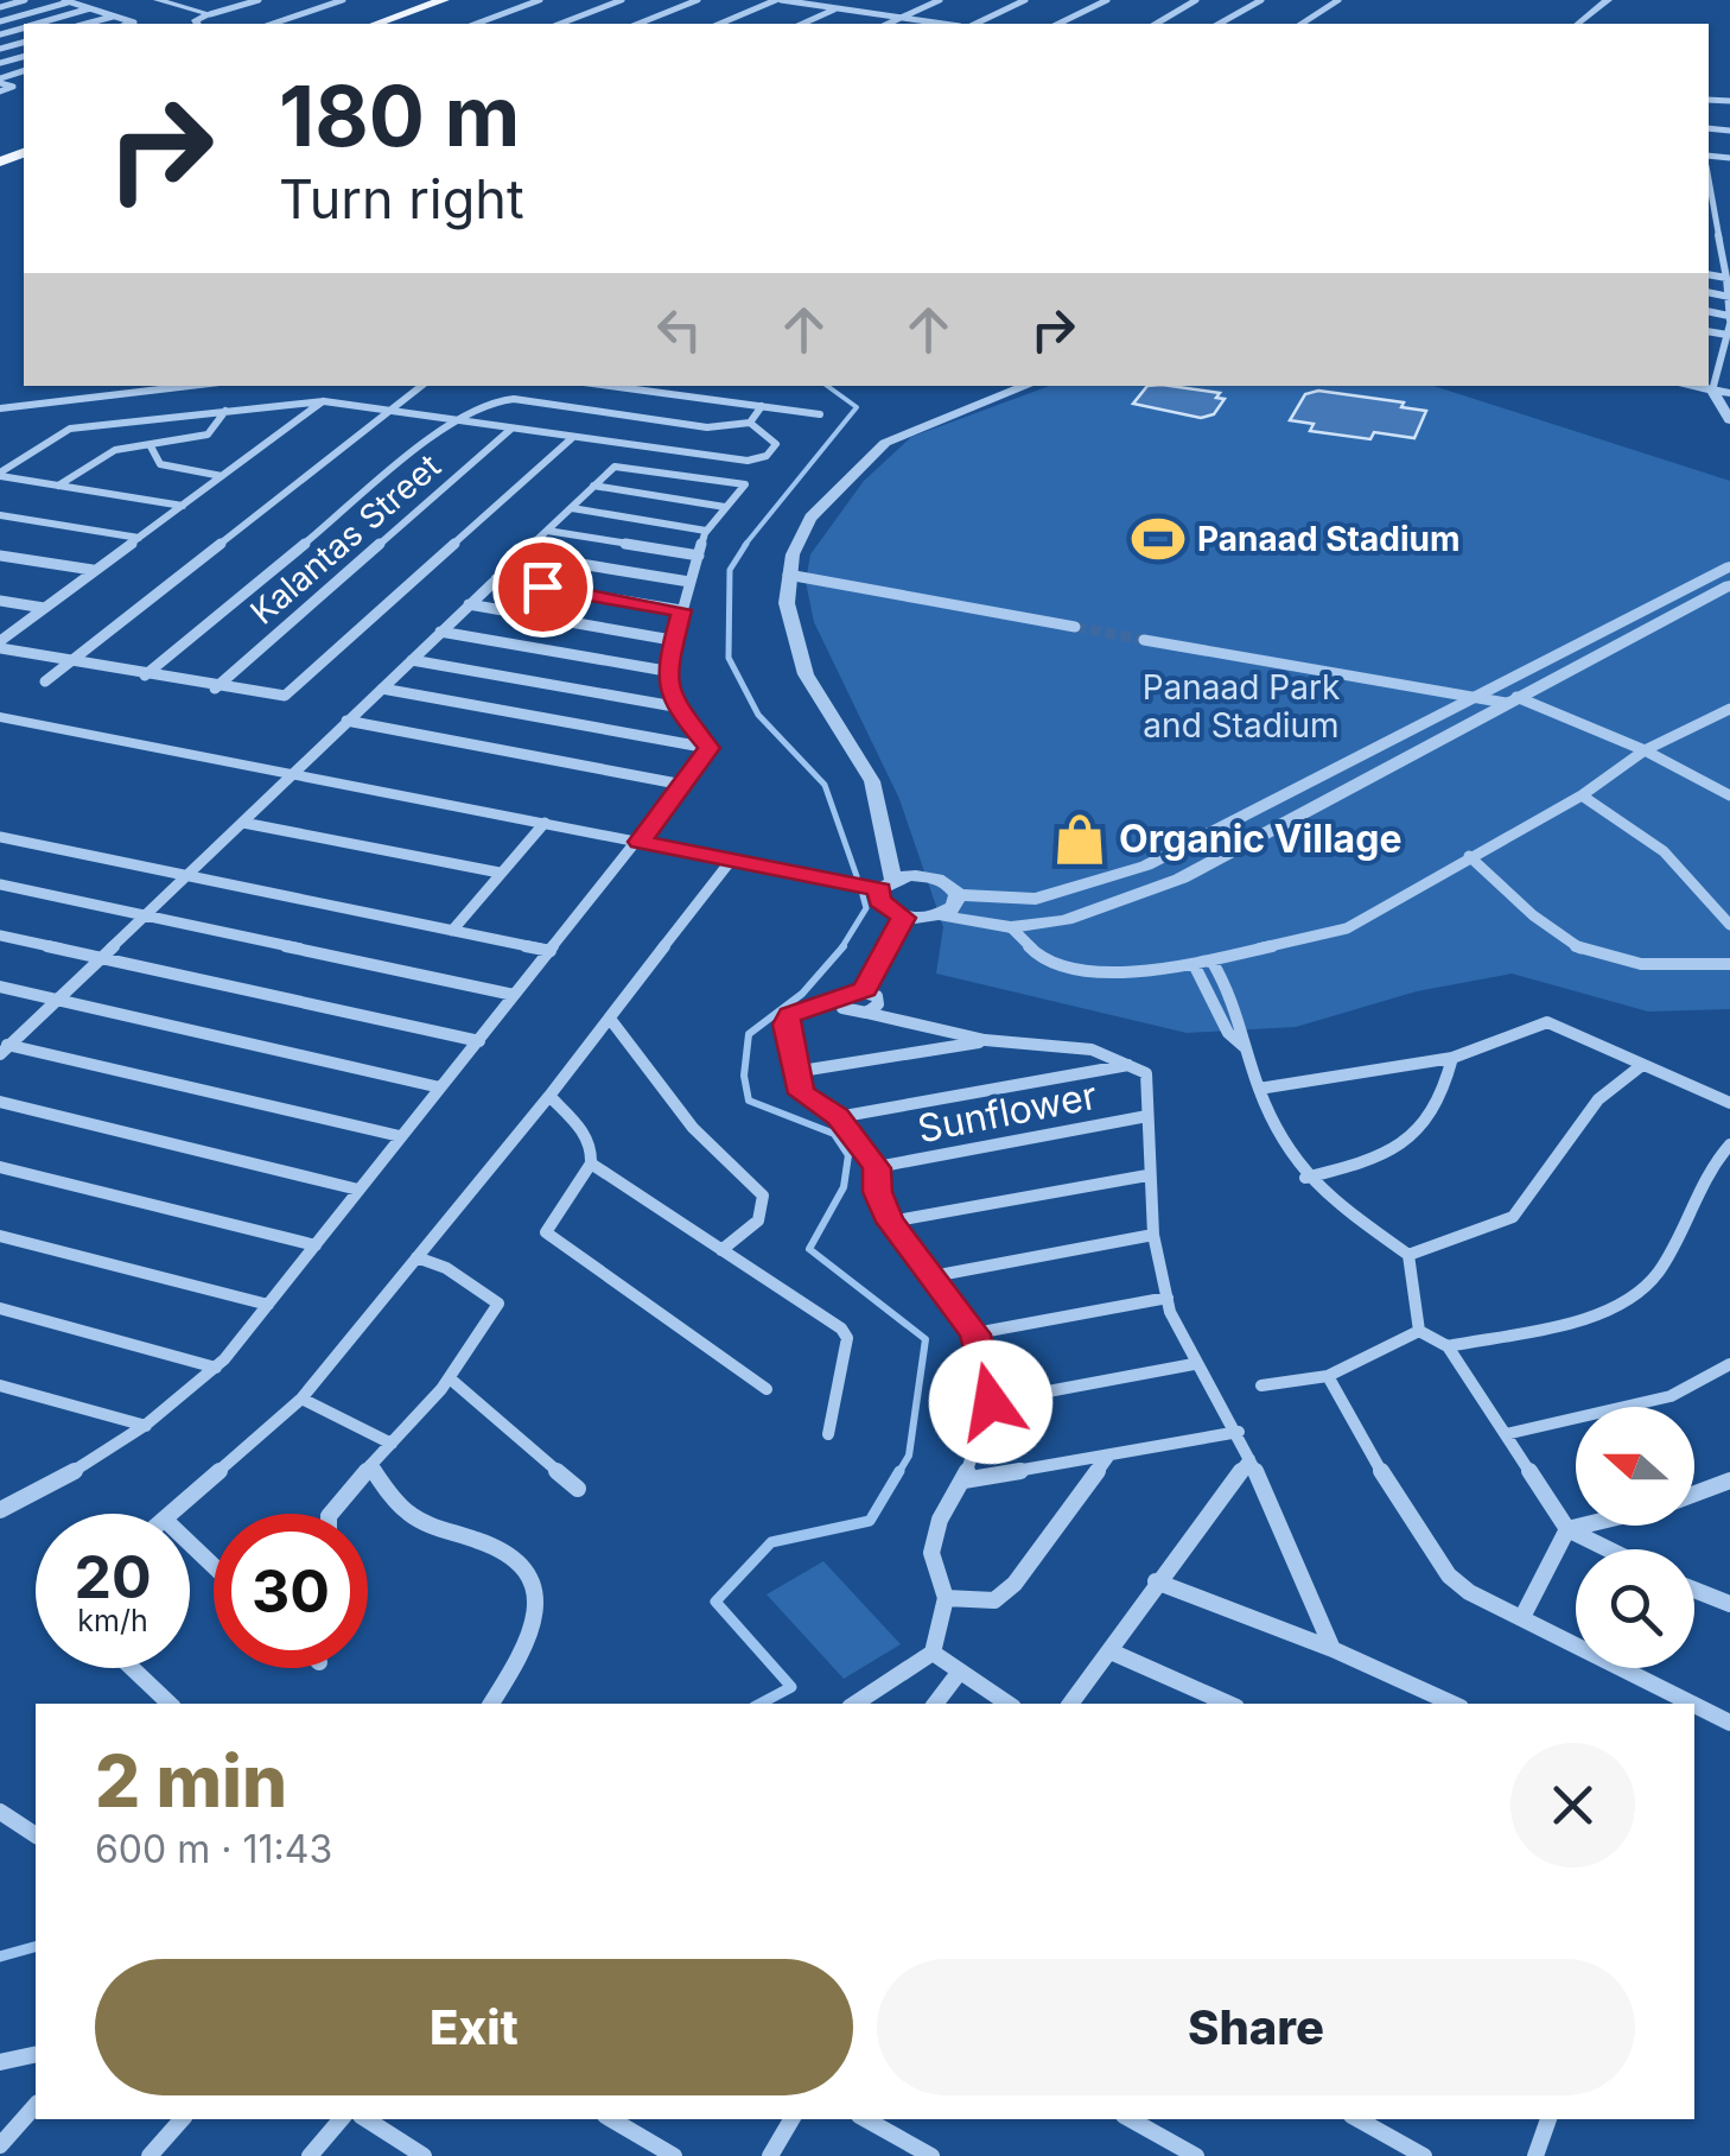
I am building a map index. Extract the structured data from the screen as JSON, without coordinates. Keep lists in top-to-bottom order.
{
  "streets": {
    "street": ["Kalantas Street", "Sunflower"]
  },
  "parks": ["Panaad Park and Stadium"],
  "places": {
    "sports": ["Panaad Stadium"],
    "shop": ["Organic Village"]
  },
  "north": "left",
  "page": {
    "turn": ["180 m", "Turn right"],
    "speed": "20 km/h",
    "limit": "30",
    "heading": ["2 min", "600 m · 11:43"],
    "buttons": ["Exit", "Share"]
  }
}
